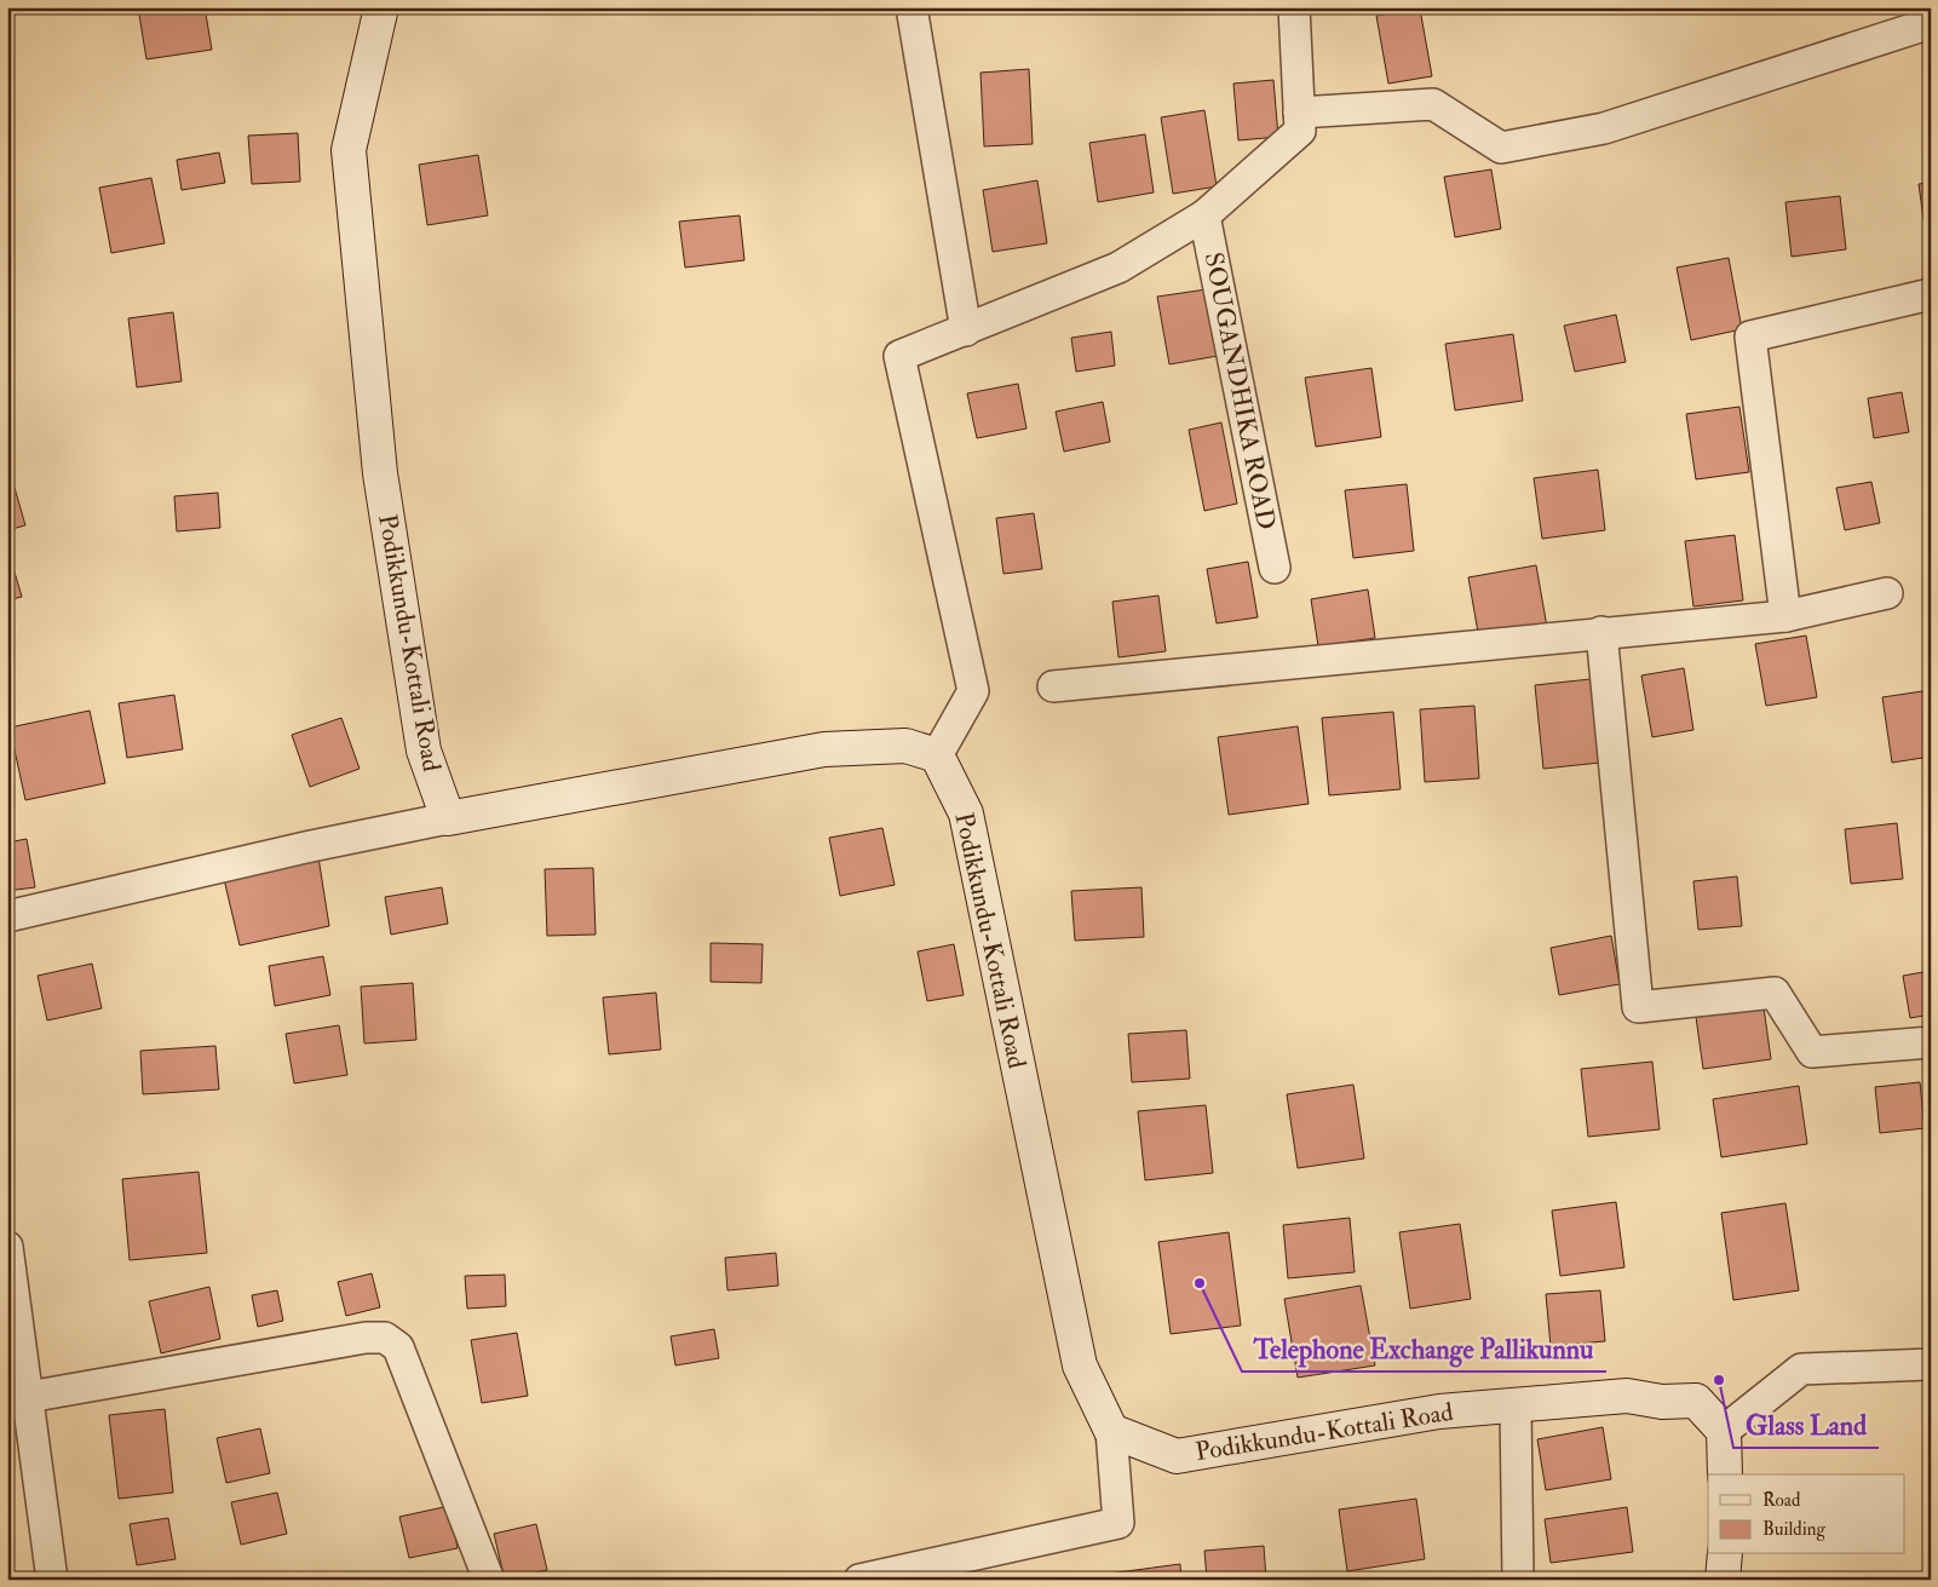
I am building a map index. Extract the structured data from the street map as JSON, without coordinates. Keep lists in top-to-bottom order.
{
  "streets": {
    "main road": ["Podikkundu-Kottali Road"],
    "street": ["SOUGANDHIKA ROAD"]
  },
  "places": ["Telephone Exchange Pallikunnu", "Glass Land"],
  "legend": ["Road", "Building"]
}
